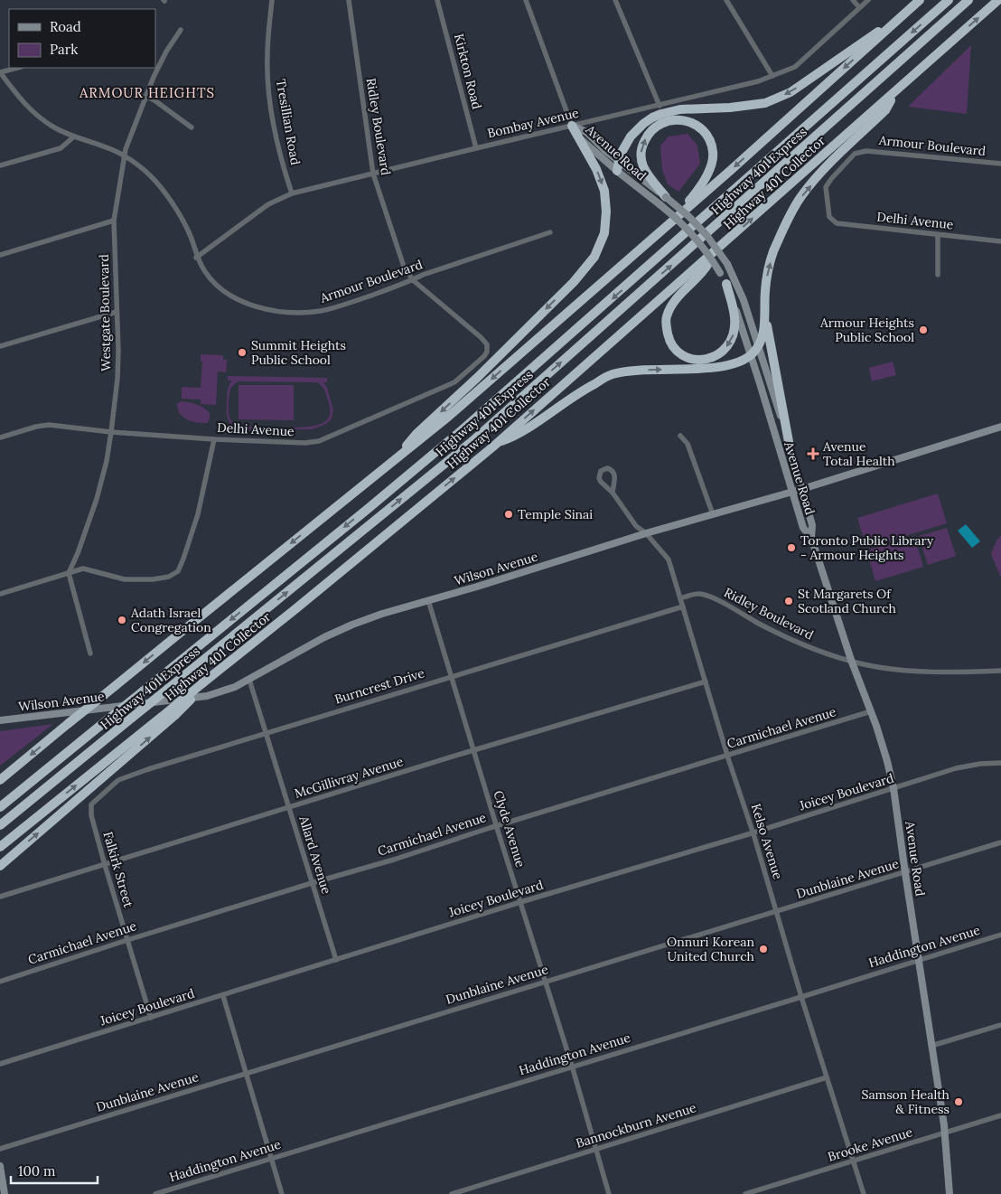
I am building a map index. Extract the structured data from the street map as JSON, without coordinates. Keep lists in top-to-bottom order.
{
  "streets": {
    "highway": ["Highway 401 Express", "Highway 401 Collector"],
    "main road": ["Avenue Road", "Wilson Avenue"],
    "street": [
      "Kirkton Road",
      "Tresillian Road",
      "Bombay Avenue",
      "Ridley Boulevard",
      "Armour Boulevard",
      "Delhi Avenue",
      "Westgate Boulevard",
      "Burncrest Drive",
      "Carmichael Avenue",
      "McGillivray Avenue",
      "Joicey Boulevard",
      "Clyde Avenue",
      "Kelso Avenue",
      "Allard Avenue",
      "Falkirk Street",
      "Dunblaine Avenue",
      "Haddington Avenue",
      "Bannockburn Avenue",
      "Brooke Avenue"
    ]
  },
  "crossings": [
    ["Kirkton Road", "Bombay Avenue"],
    ["Tresillian Road", "Bombay Avenue"],
    ["Bombay Avenue", "Ridley Boulevard"],
    ["Bombay Avenue", "Armour Boulevard"],
    ["Bombay Avenue", "Avenue Road"],
    ["Ridley Boulevard", "Armour Boulevard"],
    ["Ridley Boulevard", "Avenue Road"],
    ["Ridley Boulevard", "Delhi Avenue"],
    ["Ridley Boulevard", "Kelso Avenue"],
    ["Armour Boulevard", "Delhi Avenue"],
    ["Armour Boulevard", "Westgate Boulevard"],
    ["Avenue Road", "Wilson Avenue"],
    ["Avenue Road", "Carmichael Avenue"],
    ["Avenue Road", "Joicey Boulevard"],
    ["Avenue Road", "Dunblaine Avenue"],
    ["Avenue Road", "Haddington Avenue"],
    ["Avenue Road", "Brooke Avenue"],
    ["Delhi Avenue", "Westgate Boulevard"],
    ["Wilson Avenue", "Clyde Avenue"],
    ["Wilson Avenue", "Allard Avenue"],
    ["Burncrest Drive", "Clyde Avenue"],
    ["Burncrest Drive", "Kelso Avenue"],
    ["Burncrest Drive", "Allard Avenue"],
    ["Burncrest Drive", "Falkirk Street"],
    ["Carmichael Avenue", "Clyde Avenue"],
    ["Carmichael Avenue", "Kelso Avenue"],
    ["Carmichael Avenue", "Allard Avenue"],
    ["Carmichael Avenue", "Falkirk Street"],
    ["McGillivray Avenue", "Clyde Avenue"],
    ["McGillivray Avenue", "Kelso Avenue"],
    ["McGillivray Avenue", "Allard Avenue"],
    ["McGillivray Avenue", "Falkirk Street"],
    ["Joicey Boulevard", "Clyde Avenue"],
    ["Joicey Boulevard", "Kelso Avenue"],
    ["Joicey Boulevard", "Allard Avenue"],
    ["Joicey Boulevard", "Falkirk Street"],
    ["Clyde Avenue", "Dunblaine Avenue"],
    ["Clyde Avenue", "Haddington Avenue"],
    ["Clyde Avenue", "Bannockburn Avenue"],
    ["Kelso Avenue", "Dunblaine Avenue"],
    ["Kelso Avenue", "Haddington Avenue"],
    ["Kelso Avenue", "Bannockburn Avenue"],
    ["Kelso Avenue", "Brooke Avenue"]
  ],
  "districts": ["ARMOUR HEIGHTS"],
  "places": {
    "other": [
      "Armour Heights Public School",
      "Summit Heights Public School",
      "Temple Sinai",
      "Toronto Public Library - Armour Heights",
      "St Margarets Of Scotland Church",
      "Adath Israel Congregation",
      "Onnuri Korean United Church",
      "Samson Health & Fitness"
    ],
    "health": ["Avenue Total Health"]
  },
  "legend": ["Road", "Park"],
  "scale_bar": "100 m"
}
